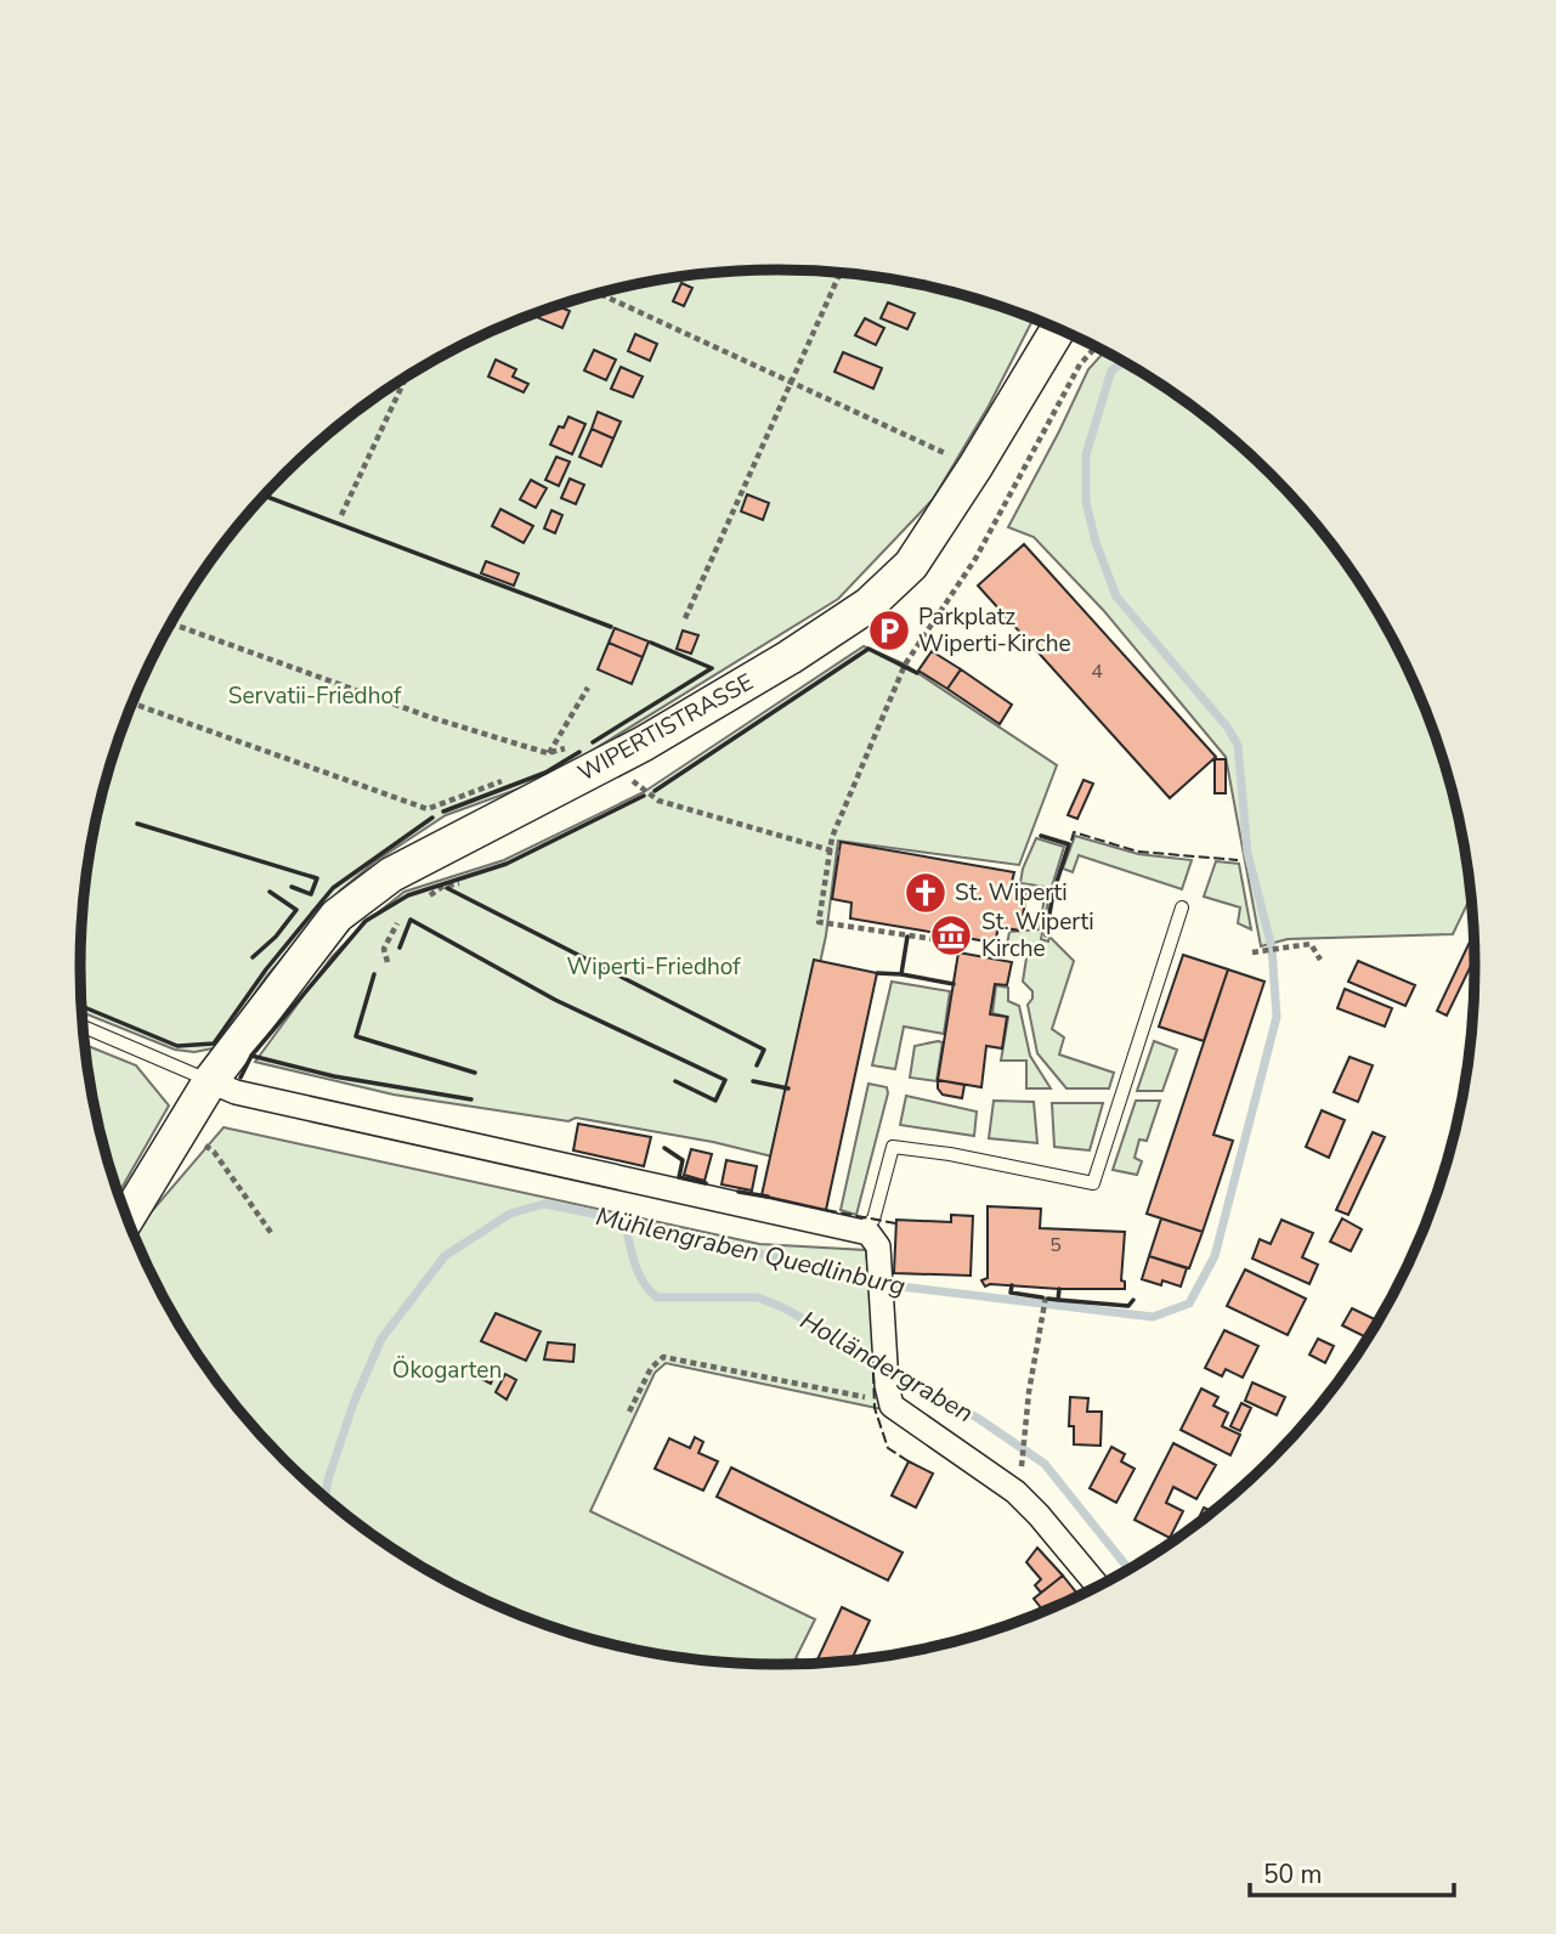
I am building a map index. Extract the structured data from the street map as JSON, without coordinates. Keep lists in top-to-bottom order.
{
  "streets": {
    "street": ["WIPERTISTRASSE"]
  },
  "water": ["Mühlengraben Quedlinburg", "Holländergraben"],
  "parks": ["Servatii-Friedhof", "Wiperti-Friedhof", "Ökogarten"],
  "places": {
    "parking": ["Parkplatz Wiperti-Kirche"],
    "church": ["St. Wiperti"],
    "museum": ["St. Wiperti Kirche"]
  },
  "house_numbers": ["4", "5"],
  "scale_bar": "50 m"
}
